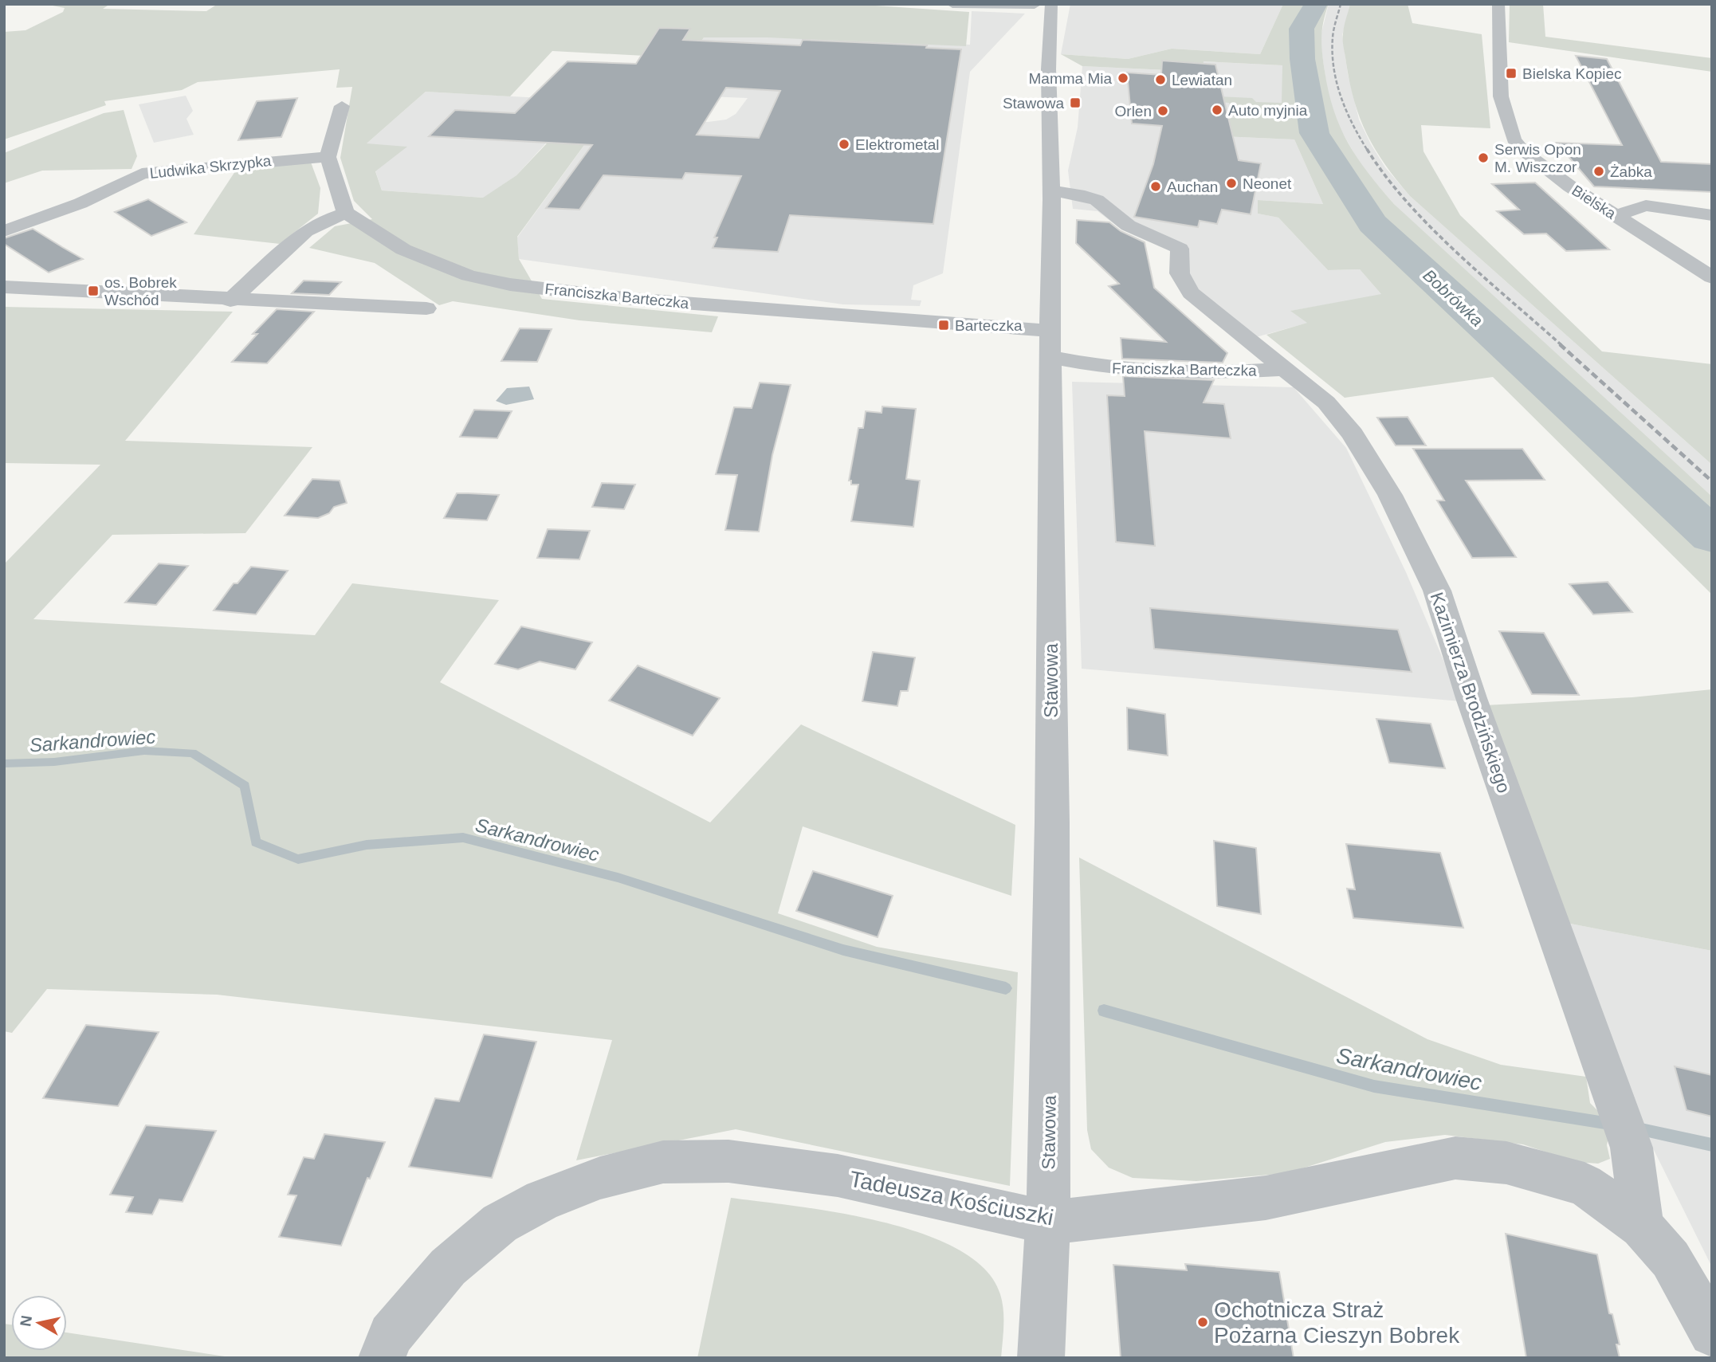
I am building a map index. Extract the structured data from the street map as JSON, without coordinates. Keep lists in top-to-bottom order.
{
  "streets": {
    "street": [
      "Ludwika Skrzypka",
      "Bielska",
      "Franciszka Barteczka",
      "Stawowa",
      "Kazimierza Brodzińskiego",
      "Tadeusza Kościuszki"
    ]
  },
  "crossings": [
    ["Franciszka Barteczka", "Stawowa"],
    ["Franciszka Barteczka", "Kazimierza Brodzińskiego"],
    ["Stawowa", "Kazimierza Brodzińskiego"],
    ["Stawowa", "Tadeusza Kościuszki"],
    ["Kazimierza Brodzińskiego", "Tadeusza Kościuszki"]
  ],
  "water": ["Bobrówka", "Sarkandrowiec"],
  "places": {
    "transit": [
      "Bielska Kopiec",
      "Stawowa",
      "os. Bobrek Wschód",
      "Barteczka"
    ],
    "other": [
      "Mamma Mia",
      "Lewiatan",
      "Auto myjnia",
      "Orlen",
      "Elektrometal",
      "Serwis Opon M. Wiszczor",
      "Żabka",
      "Neonet",
      "Auchan",
      "Ochotnicza Straż Pożarna Cieszyn Bobrek"
    ]
  },
  "north": "left"
}
